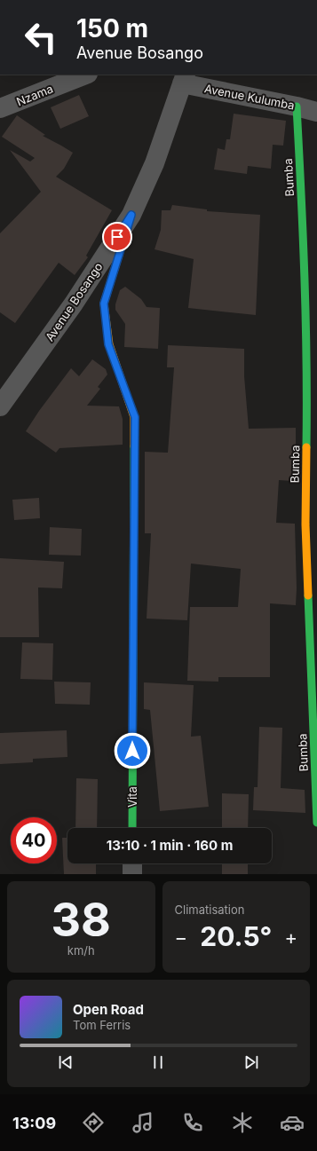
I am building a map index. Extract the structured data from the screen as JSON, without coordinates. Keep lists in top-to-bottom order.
{
  "streets": {
    "street": [
      "Nzama",
      "Avenue Kulumba",
      "Bumba",
      "Avenue Bosango",
      "Vita"
    ]
  },
  "crossings": [
    ["Avenue Kulumba", "Bumba"],
    ["Avenue Kulumba", "Avenue Bosango"],
    ["Avenue Bosango", "Vita"]
  ],
  "page": {
    "turn": ["150 m", "Avenue Bosango"],
    "limit": "40",
    "trip": "13:10 · 1 min · 160 m",
    "tile": [
      ["38", "km/h"],
      "Climatisation"
    ],
    "heat": ["−", "20.5°", "+"],
    "song": ["Open Road", "Tom Ferris"],
    "tabs": "13:09"
  }
}
